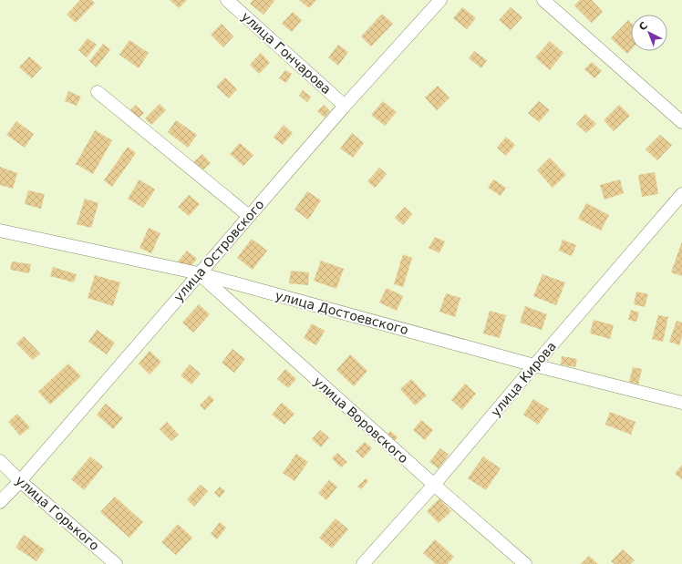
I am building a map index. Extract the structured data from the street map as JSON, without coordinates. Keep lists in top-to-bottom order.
{
  "streets": {
    "street": [
      "улица Гончарова",
      "улица Островского",
      "улица Достоевского",
      "улица Кирова",
      "улица Воровского",
      "улица Горького"
    ]
  },
  "crossings": [
    ["улица Гончарова", "улица Островского"],
    ["улица Островского", "улица Достоевского"],
    ["улица Островского", "улица Воровского"],
    ["улица Островского", "улица Горького"],
    ["улица Достоевского", "улица Кирова"],
    ["улица Достоевского", "улица Воровского"],
    ["улица Кирова", "улица Воровского"]
  ],
  "north": "top left"
}
